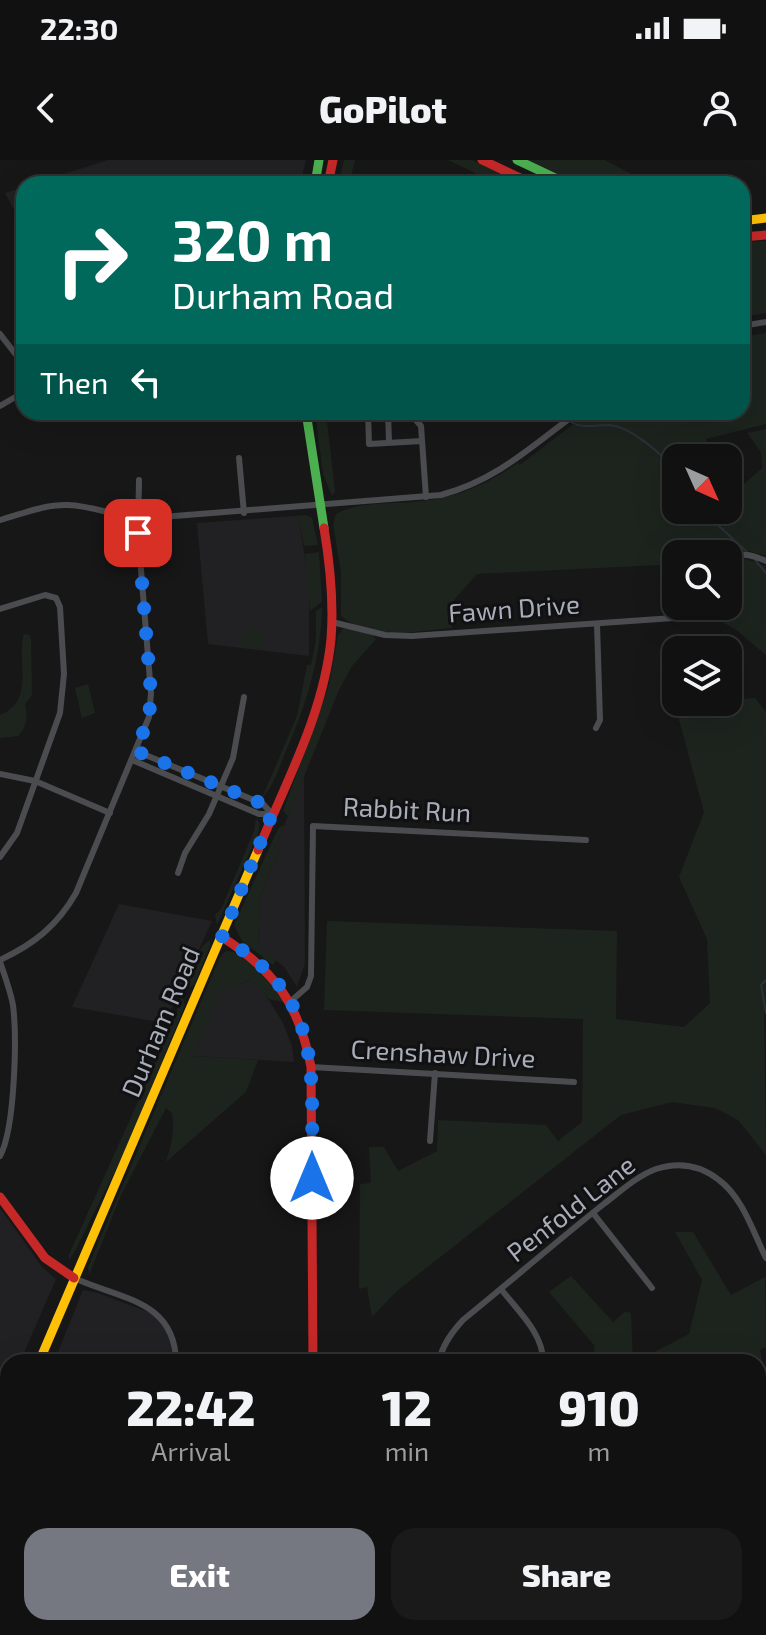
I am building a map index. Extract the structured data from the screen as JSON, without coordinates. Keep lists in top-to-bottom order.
{
  "streets": {
    "main road": ["Durham Road"],
    "street": [
      "Fawn Drive",
      "Rabbit Run",
      "Crenshaw Drive",
      "Penfold Lane"
    ]
  },
  "crossings": [
    ["Fawn Drive", "Durham Road"]
  ],
  "north": "bottom right",
  "page": {
    "status": "22:30",
    "header": "GoPilot",
    "turn": ["320 m", "Durham Road"],
    "then": "Then",
    "eta": [
      "22:42",
      "Arrival",
      "12",
      "min",
      "910",
      "m"
    ],
    "buttons": ["Exit", "Share"]
  }
}
